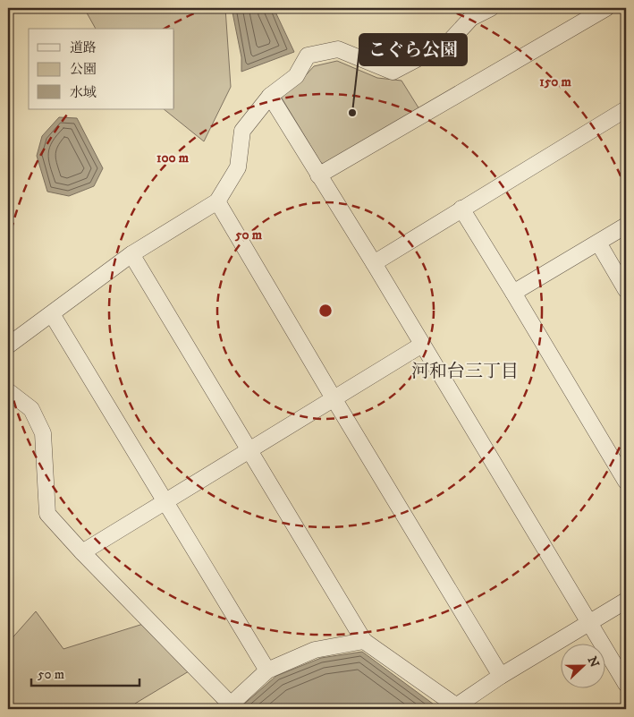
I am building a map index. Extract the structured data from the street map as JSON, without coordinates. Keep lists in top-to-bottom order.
{
  "districts": ["河和台三丁目"],
  "places": ["こぐら公園"],
  "legend": ["道路", "公園", "水域"],
  "scale_bar": "50 m",
  "north": "right",
  "rings": ["150 m", "100 m", "50 m"]
}
